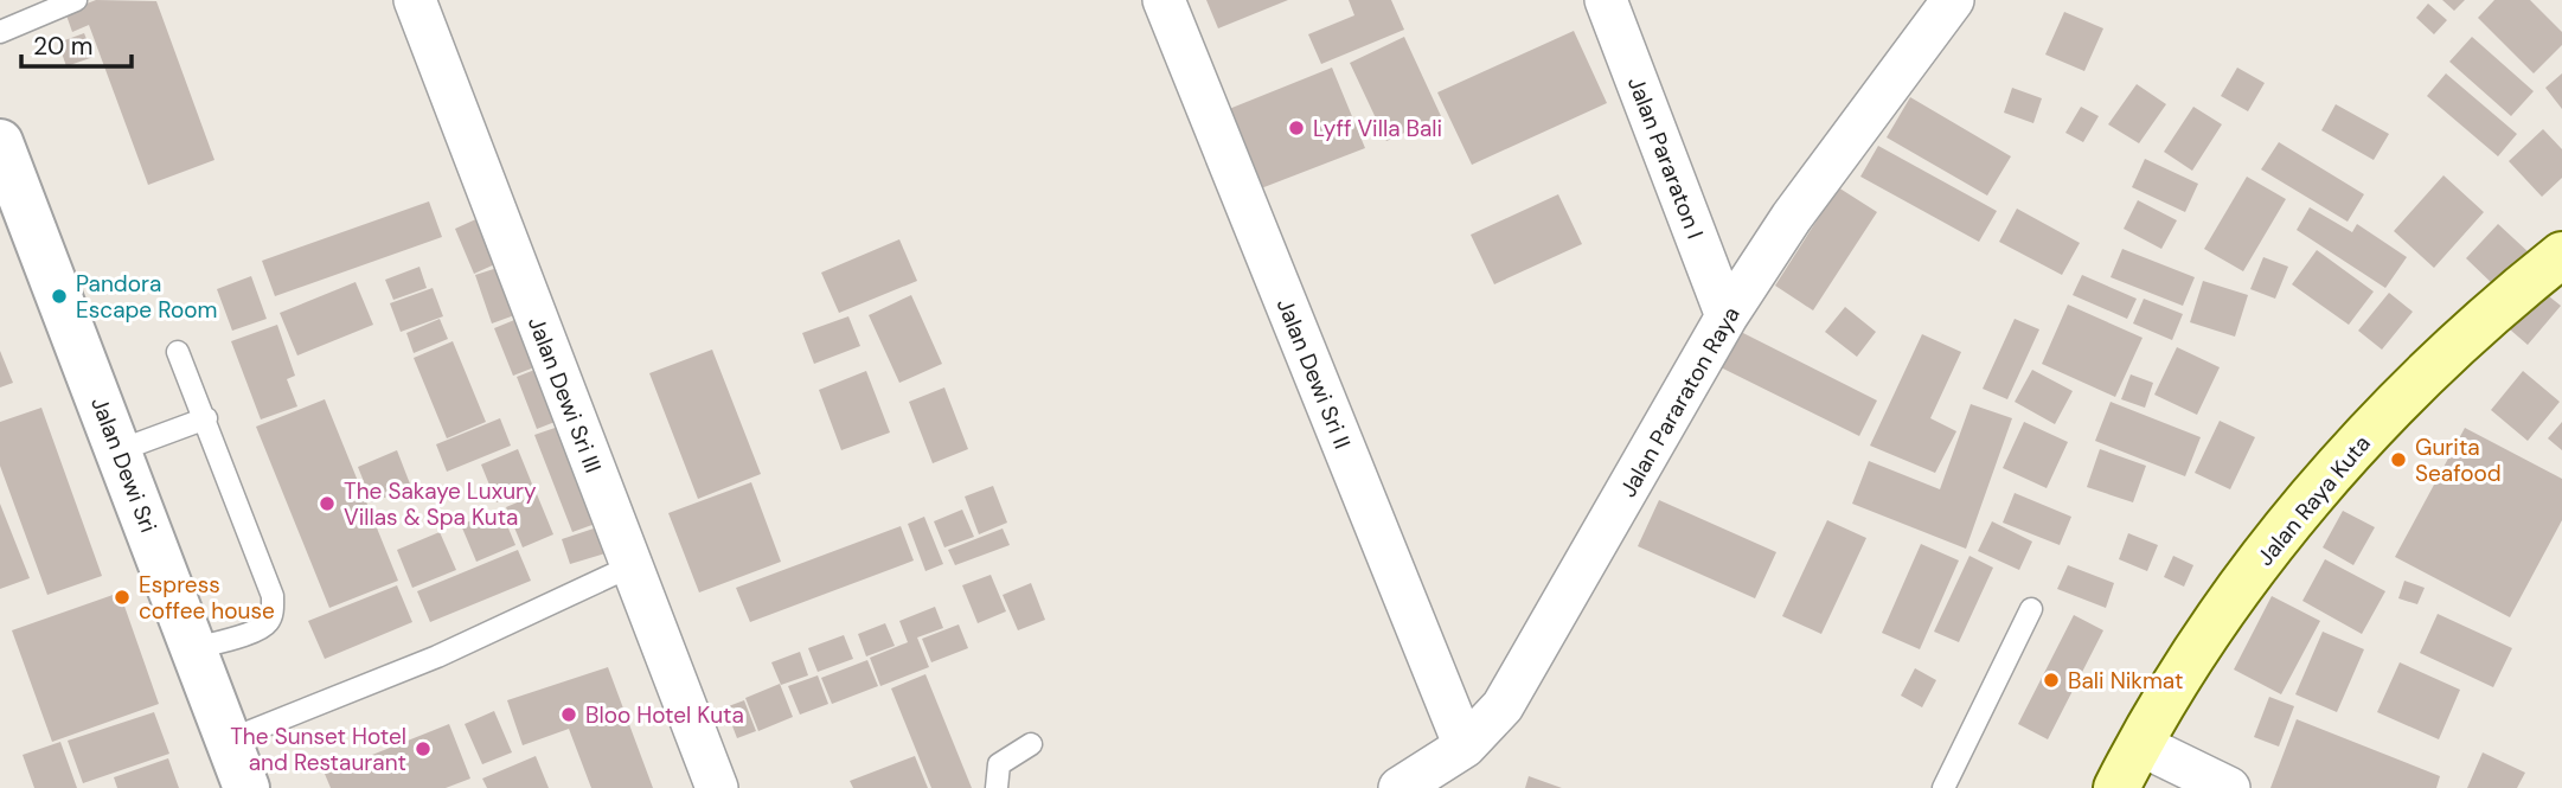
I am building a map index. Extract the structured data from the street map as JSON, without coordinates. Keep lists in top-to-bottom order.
{
  "streets": {
    "main road": ["Jalan Raya Kuta"],
    "street": [
      "Jalan Pararaton I",
      "Jalan Dewi Sri II",
      "Jalan Dewi Sri III",
      "Jalan Pararaton Raya",
      "Jalan Dewi Sri"
    ]
  },
  "crossings": [
    ["Jalan Pararaton I", "Jalan Pararaton Raya"],
    ["Jalan Dewi Sri II", "Jalan Pararaton Raya"]
  ],
  "places": [
    "Lyff Villa Bali",
    "Pandora Escape Room",
    "Gurita Seafood",
    "The Sakaye Luxury Villas & Spa Kuta",
    "Espress coffee house",
    "Bali Nikmat",
    "Bloo Hotel Kuta",
    "The Sunset Hotel and Restaurant"
  ],
  "scale_bar": "20 m"
}
